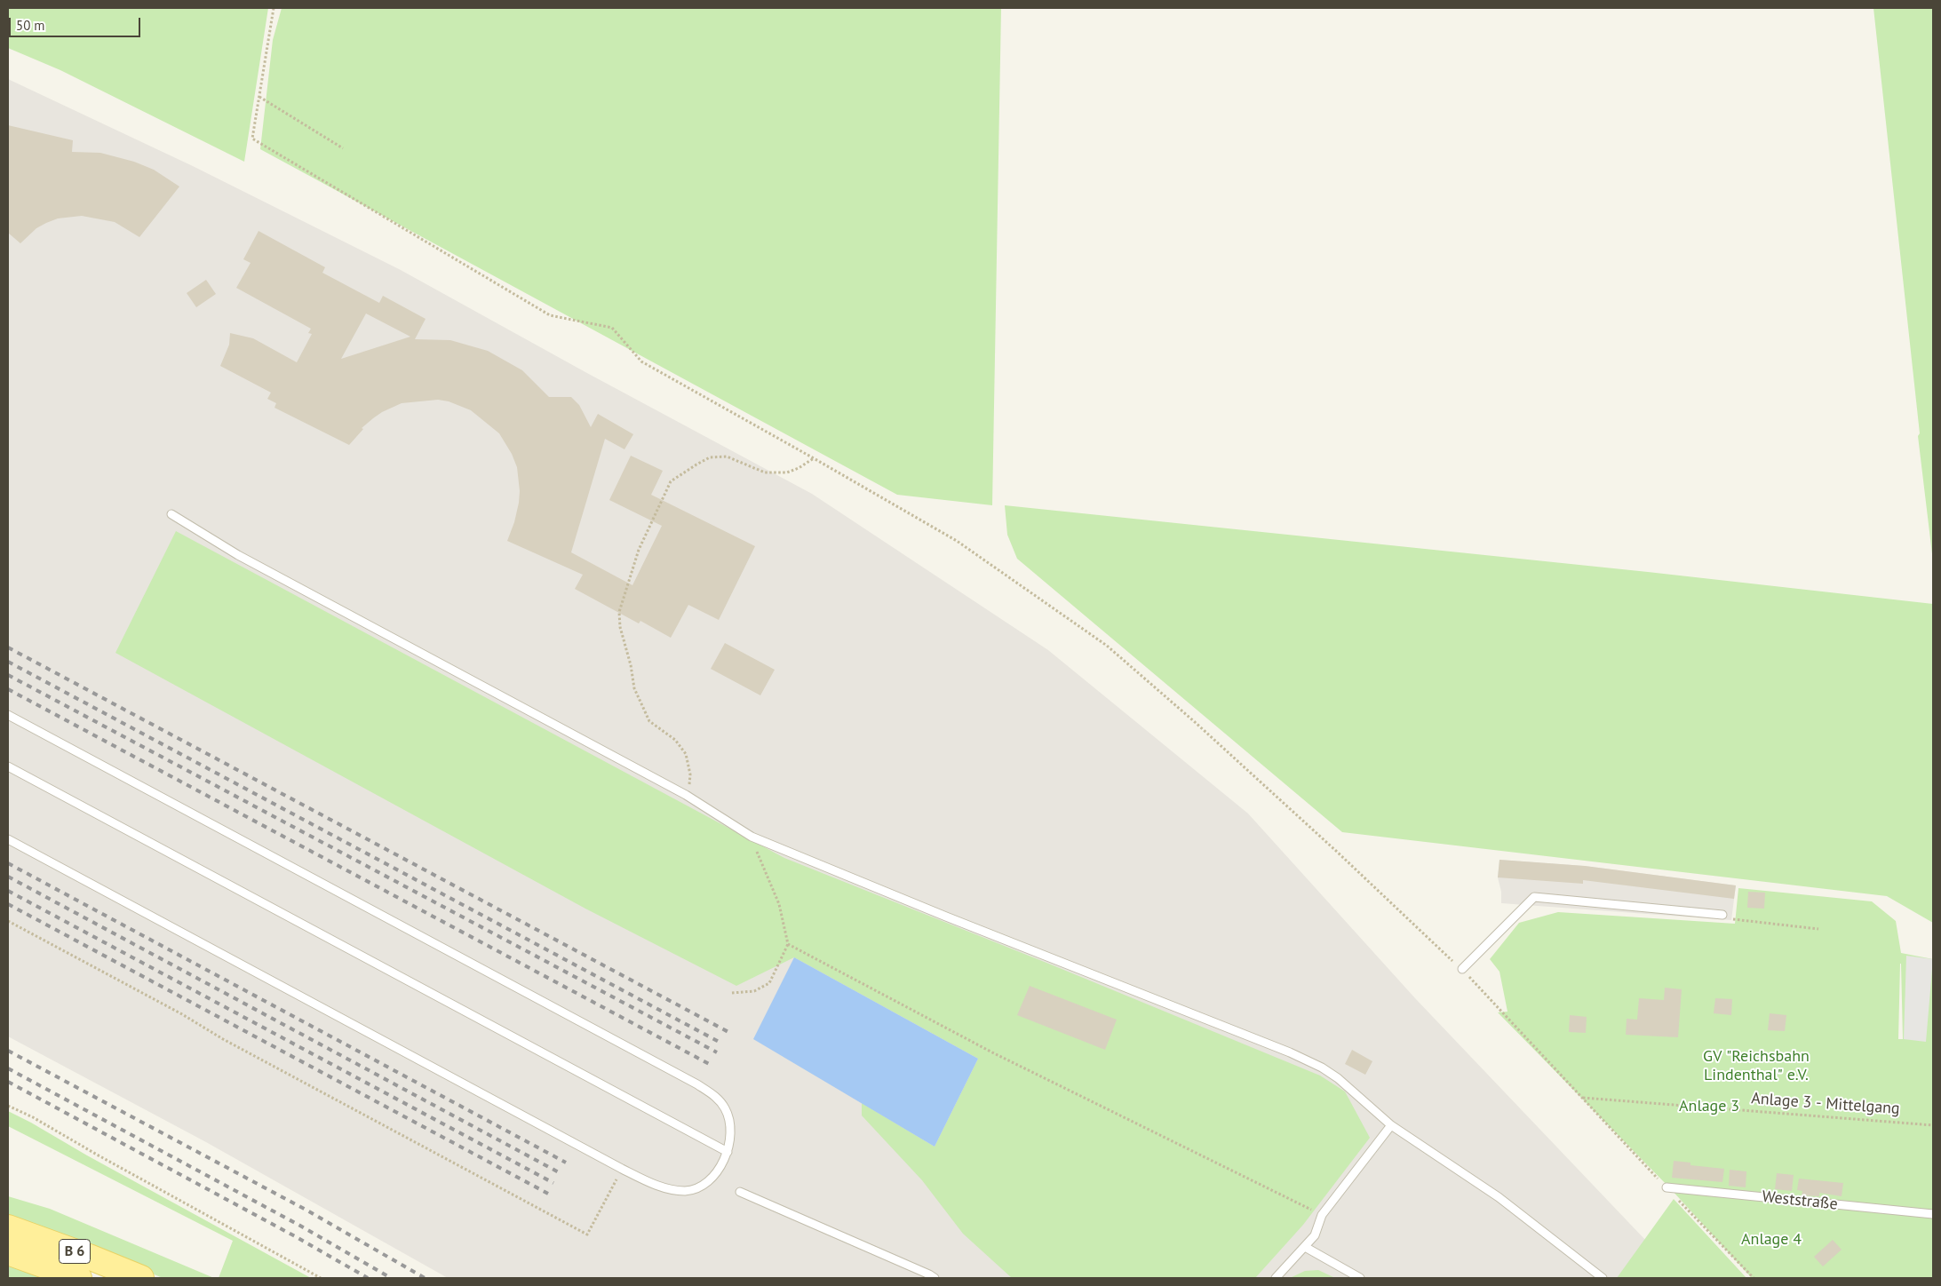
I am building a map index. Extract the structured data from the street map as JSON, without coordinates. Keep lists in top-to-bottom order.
{
  "streets": {
    "main road": ["B 6"],
    "lane": ["Weststraße"],
    "path": ["Anlage 3 - Mittelgang"]
  },
  "parks": ["GV \"Reichsbahn Lindenthal\" e.V.", "Anlage 3", "Anlage 4"],
  "scale_bar": "50 m"
}
